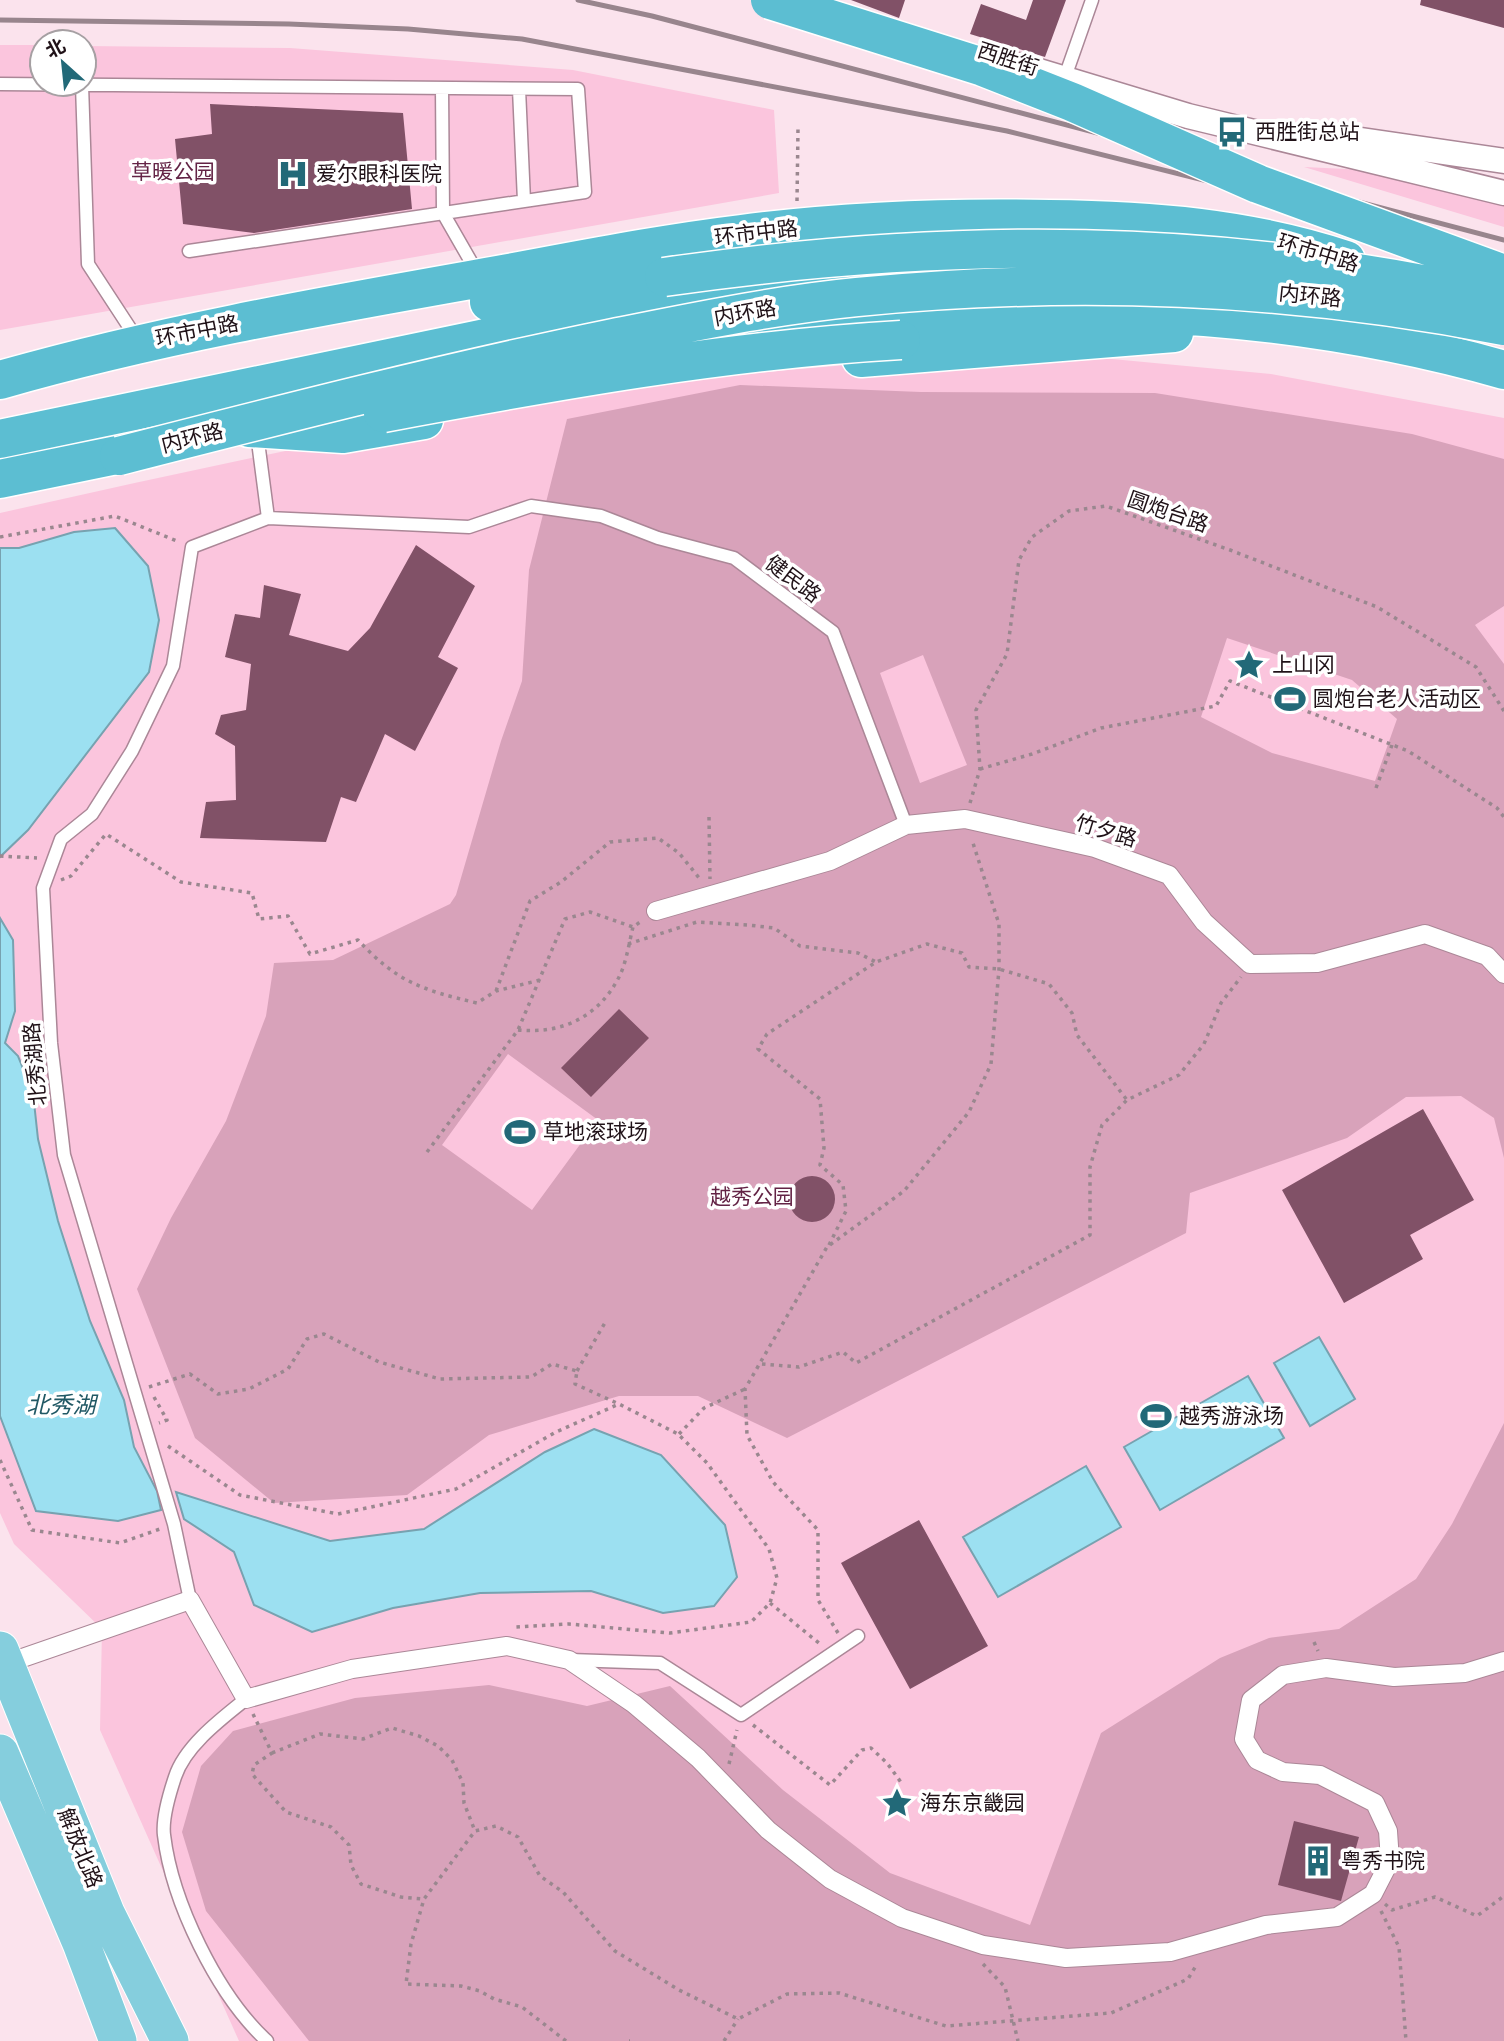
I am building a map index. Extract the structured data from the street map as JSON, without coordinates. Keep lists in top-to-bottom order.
{
  "streets": {
    "highway": ["环市中路", "内环路"],
    "main road": ["解放北路"],
    "street": ["西胜街", "竹夕路"],
    "lane": ["健民路", "北秀湖路"],
    "path": ["圆炮台路"]
  },
  "crossings": [
    ["环市中路", "内环路"],
    ["圆炮台路", "竹夕路"],
    ["健民路", "竹夕路"]
  ],
  "water": ["北秀湖"],
  "parks": ["草暖公园", "越秀公园"],
  "places": {
    "bus stop": ["西胜街总站"],
    "hospital": ["爱尔眼科医院"],
    "place": ["上山冈", "海东京畿园"],
    "sports": ["圆炮台老人活动区", "草地滚球场", "越秀游泳场"],
    "building": ["粤秀书院"]
  },
  "north": "top left"
}
